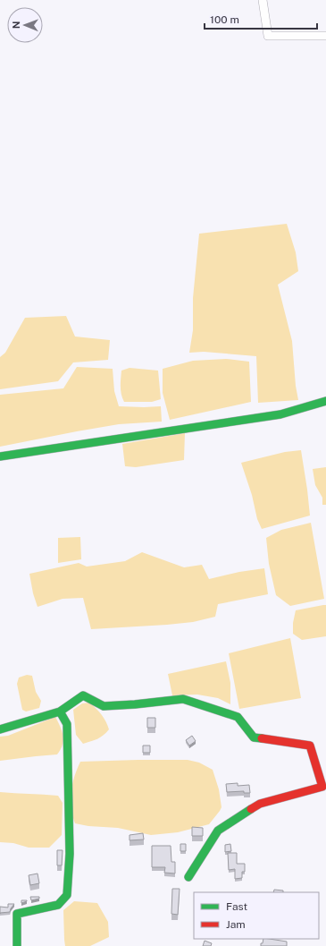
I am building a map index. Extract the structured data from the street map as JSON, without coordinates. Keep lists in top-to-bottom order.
{
  "legend": ["Fast", "Jam"],
  "scale_bar": "100 m",
  "north": "left"
}
